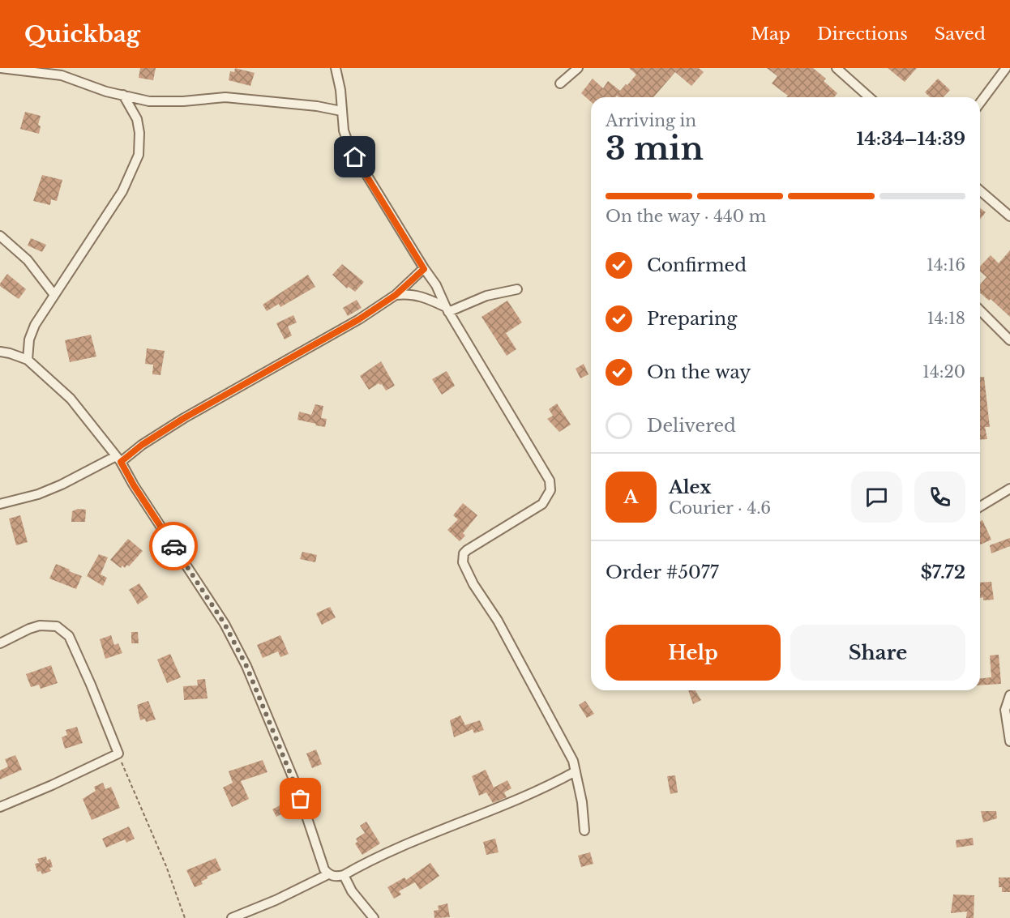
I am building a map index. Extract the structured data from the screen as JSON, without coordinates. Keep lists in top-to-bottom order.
{
  "page": {
    "header": "Quickbag",
    "nav": ["Map", "Directions", "Saved"],
    "heading": ["3 min", "Arriving in", "14:34–14:39"],
    "panel": [
      "Alex",
      "Courier · 4.6",
      "Order #5077",
      "$7.72"
    ],
    "bar": "On the way · 440 m",
    "list": [
      ["Confirmed", "14:16"],
      ["Preparing", "14:18"],
      ["On the way", "14:20"],
      "Delivered"
    ],
    "round": "A",
    "buttons": ["Help", "Share"]
  }
}
